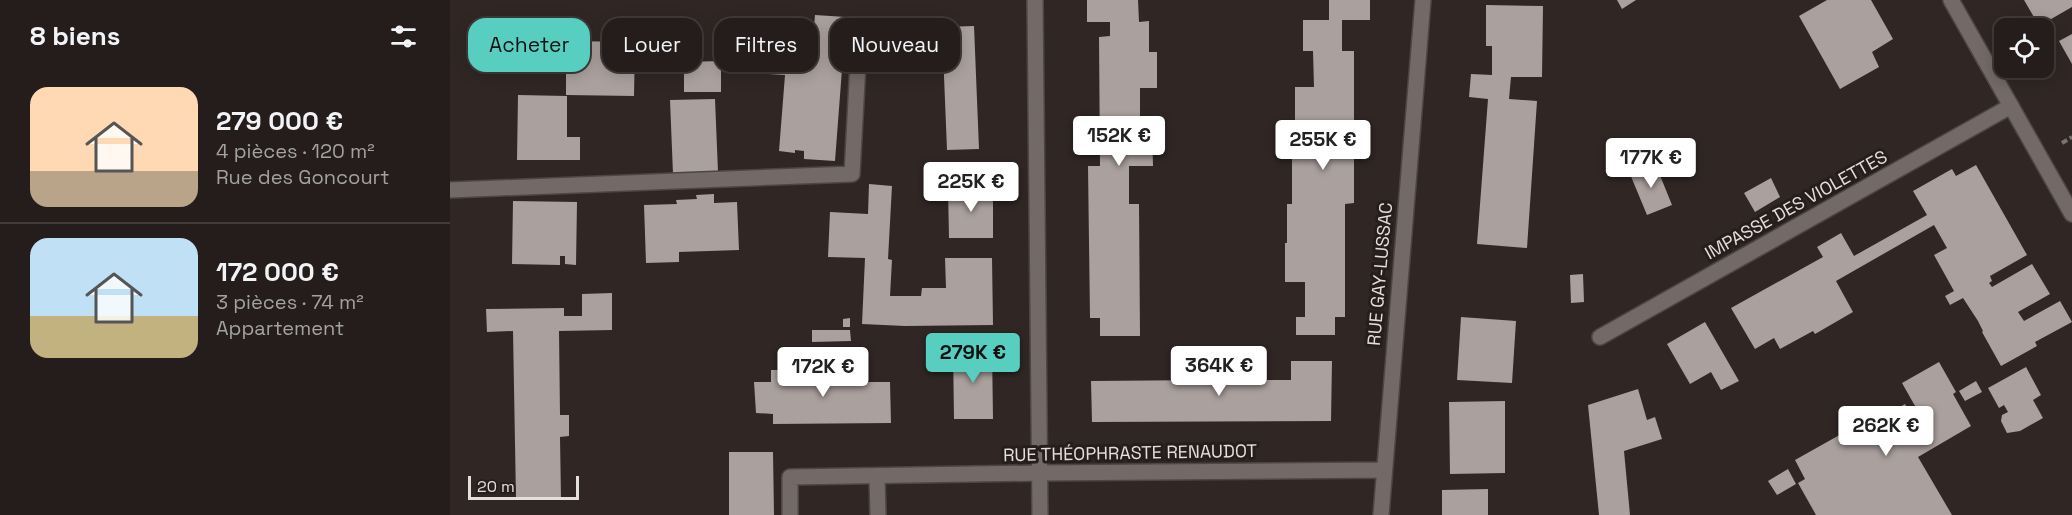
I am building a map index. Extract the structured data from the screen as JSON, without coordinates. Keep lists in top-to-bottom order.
{
  "streets": {
    "street": ["IMPASSE DES VIOLETTES", "RUE GAY-LUSSAC", "RUE THÉOPHRASTE RENAUDOT"]
  },
  "crossings": [
    ["RUE GAY-LUSSAC", "RUE THÉOPHRASTE RENAUDOT"]
  ],
  "scale_bar": "20 m",
  "page": {
    "heading": "8 biens",
    "chip": [
      "Acheter",
      "Louer",
      "Filtres",
      "Nouveau"
    ],
    "list": [
      {
        "name": "279 000 €",
        "note": "4 pièces · 120 m² · Rue des Goncourt"
      },
      {
        "name": "172 000 €",
        "note": "3 pièces · 74 m² · Appartement"
      }
    ],
    "price": [
      "152K €",
      "255K €",
      "177K €",
      "225K €",
      "279K €",
      "364K €",
      "172K €",
      "262K €"
    ],
    "scale": "20 m"
  }
}
